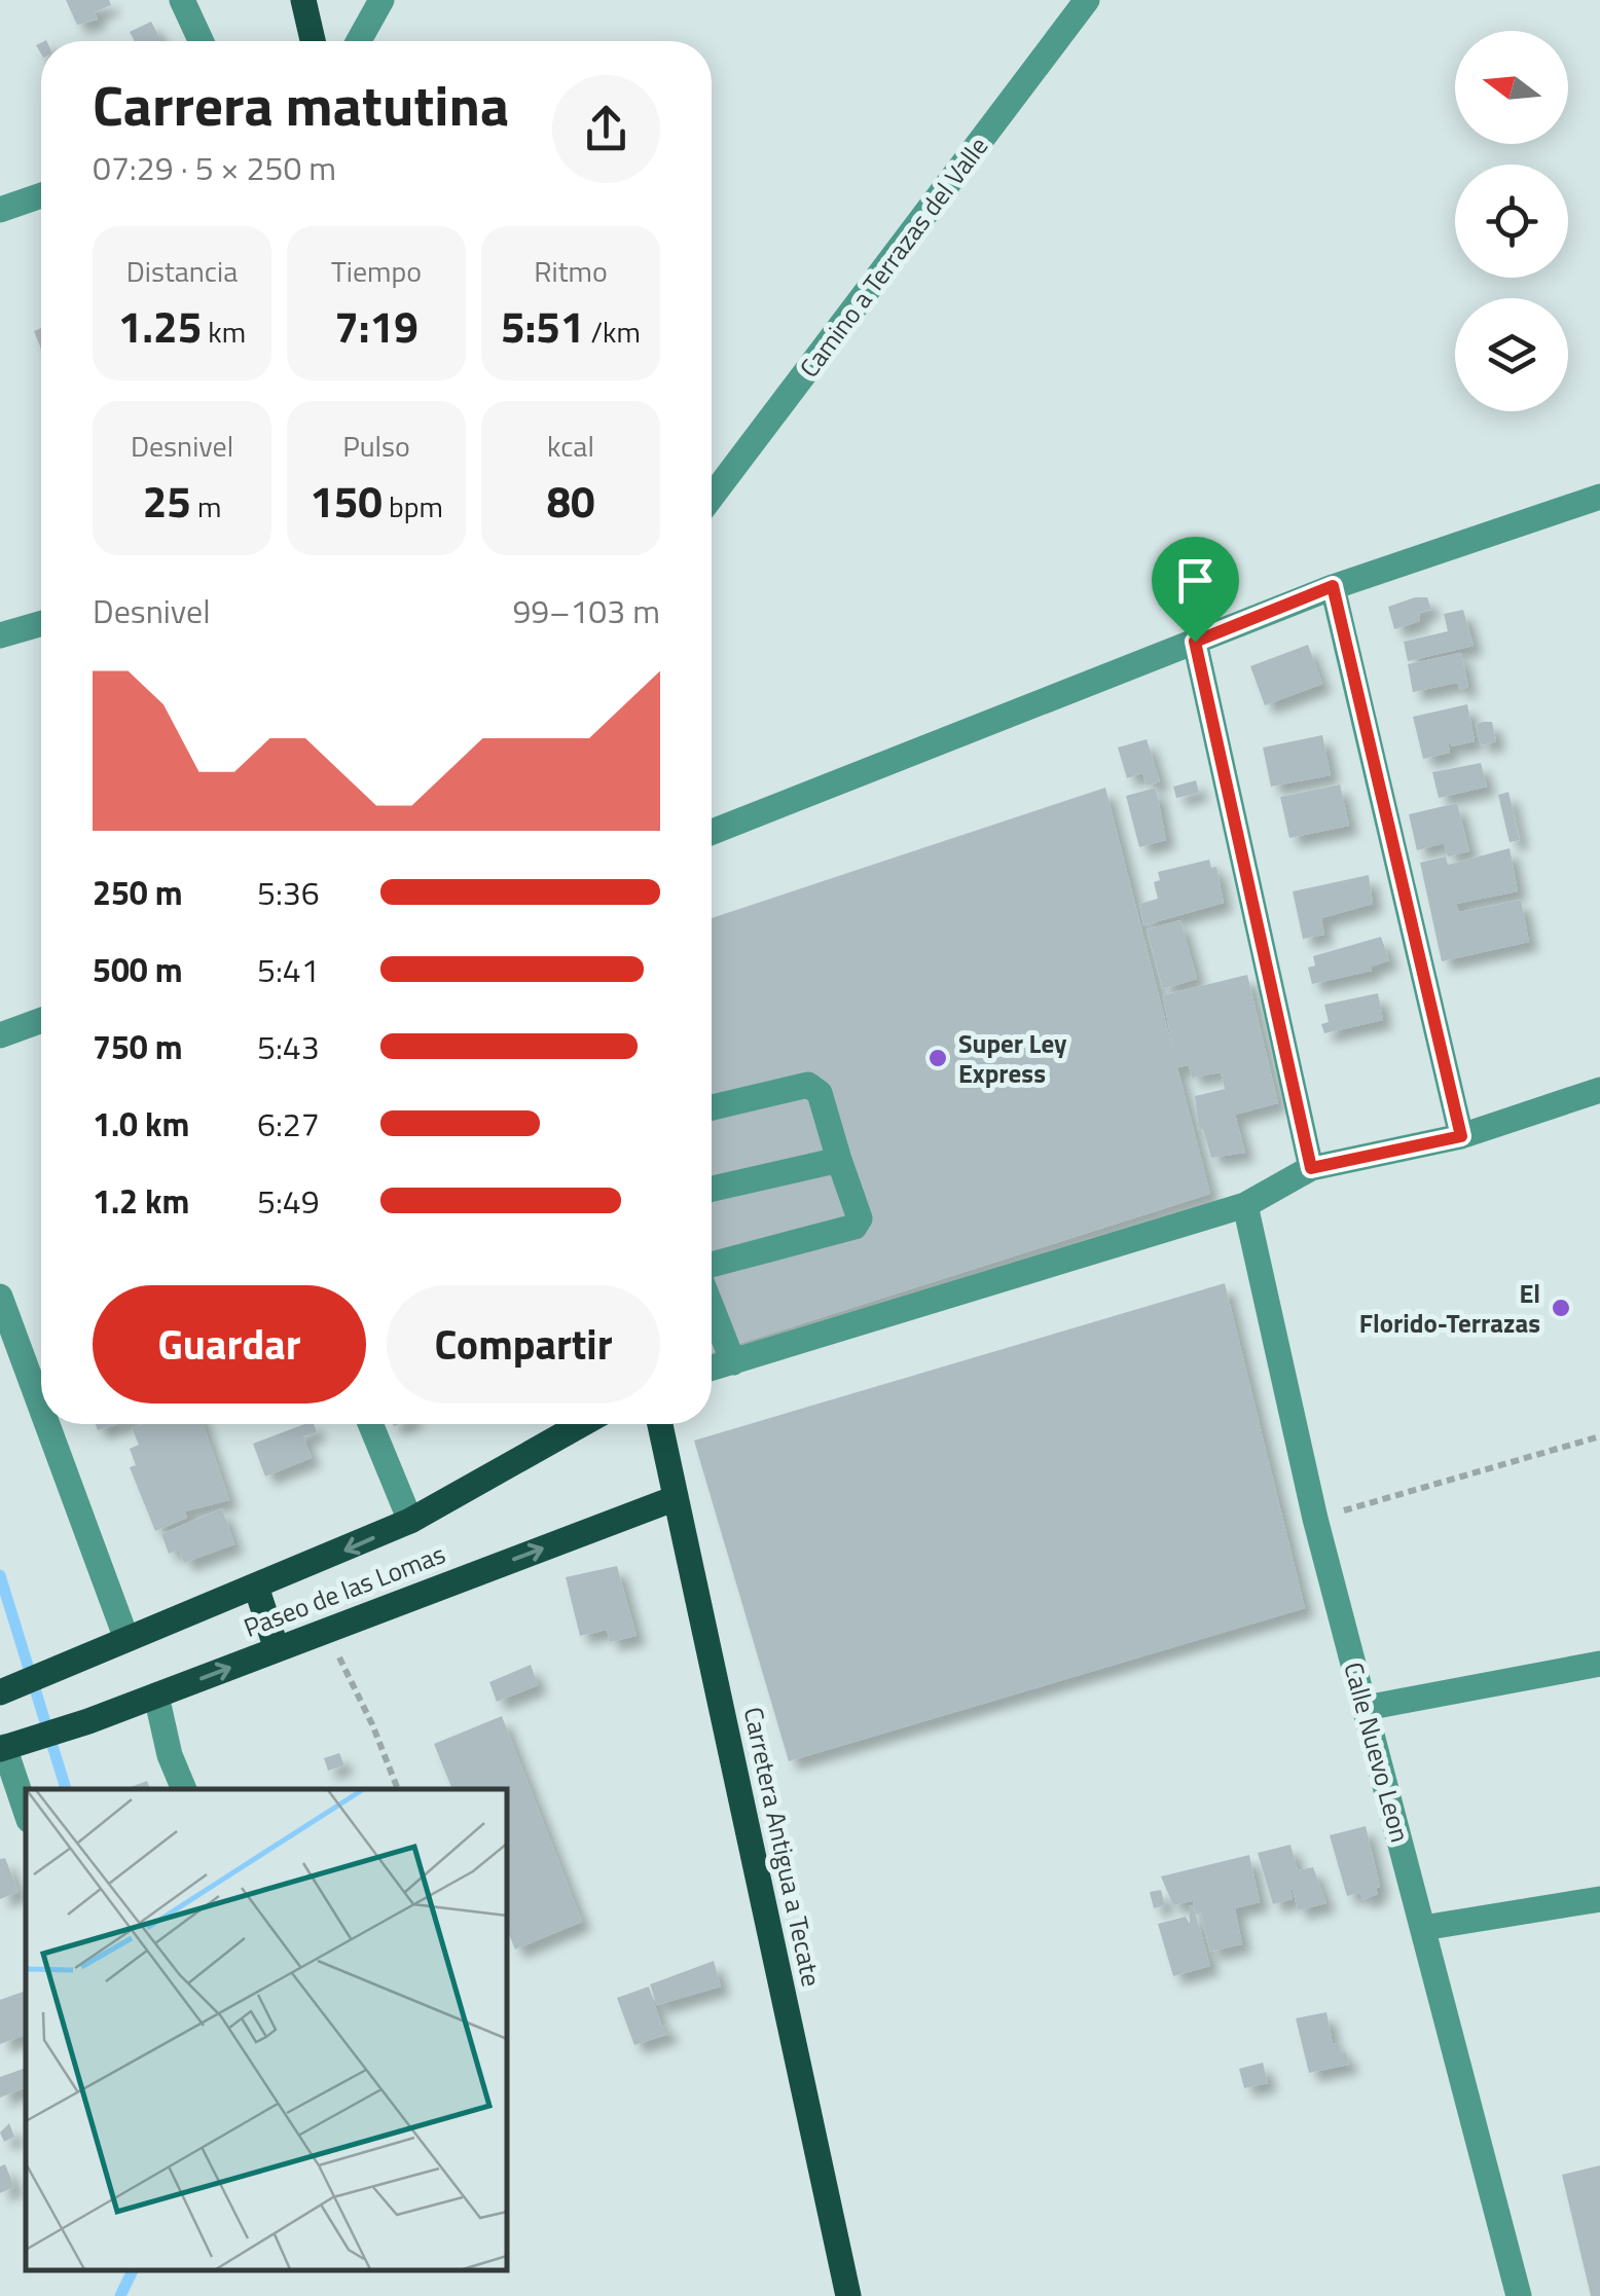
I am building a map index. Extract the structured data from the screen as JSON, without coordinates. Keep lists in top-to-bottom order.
{
  "streets": {
    "main road": ["Paseo de las Lomas", "Carretera Antigua a Tecate"],
    "street": ["Camino a Terrazas del Valle", "Calle Nuevo Leon"]
  },
  "crossings": [
    ["Paseo de las Lomas", "Carretera Antigua a Tecate"]
  ],
  "places": ["Super Ley Express", "El Florido-Terrazas"],
  "north": "left",
  "page": {
    "heading": ["Carrera matutina", "07:29 · 5 × 250 m"],
    "stats": [
      ["Distancia", "1.25 km"],
      ["Tiempo", "7:19"],
      ["Ritmo", "5:51 /km"],
      ["Desnivel", "25 m"],
      ["Pulso", "150 bpm"],
      ["kcal", "80"]
    ],
    "chart": ["Desnivel", "99–103 m"],
    "list": [
      {
        "name": "250 m",
        "note": "5:36"
      },
      {
        "name": "500 m",
        "note": "5:41"
      },
      {
        "name": "750 m",
        "note": "5:43"
      },
      {
        "name": "1.0 km",
        "note": "6:27"
      },
      {
        "name": "1.2 km",
        "note": "5:49"
      }
    ],
    "buttons": ["Guardar", "Compartir"]
  }
}
